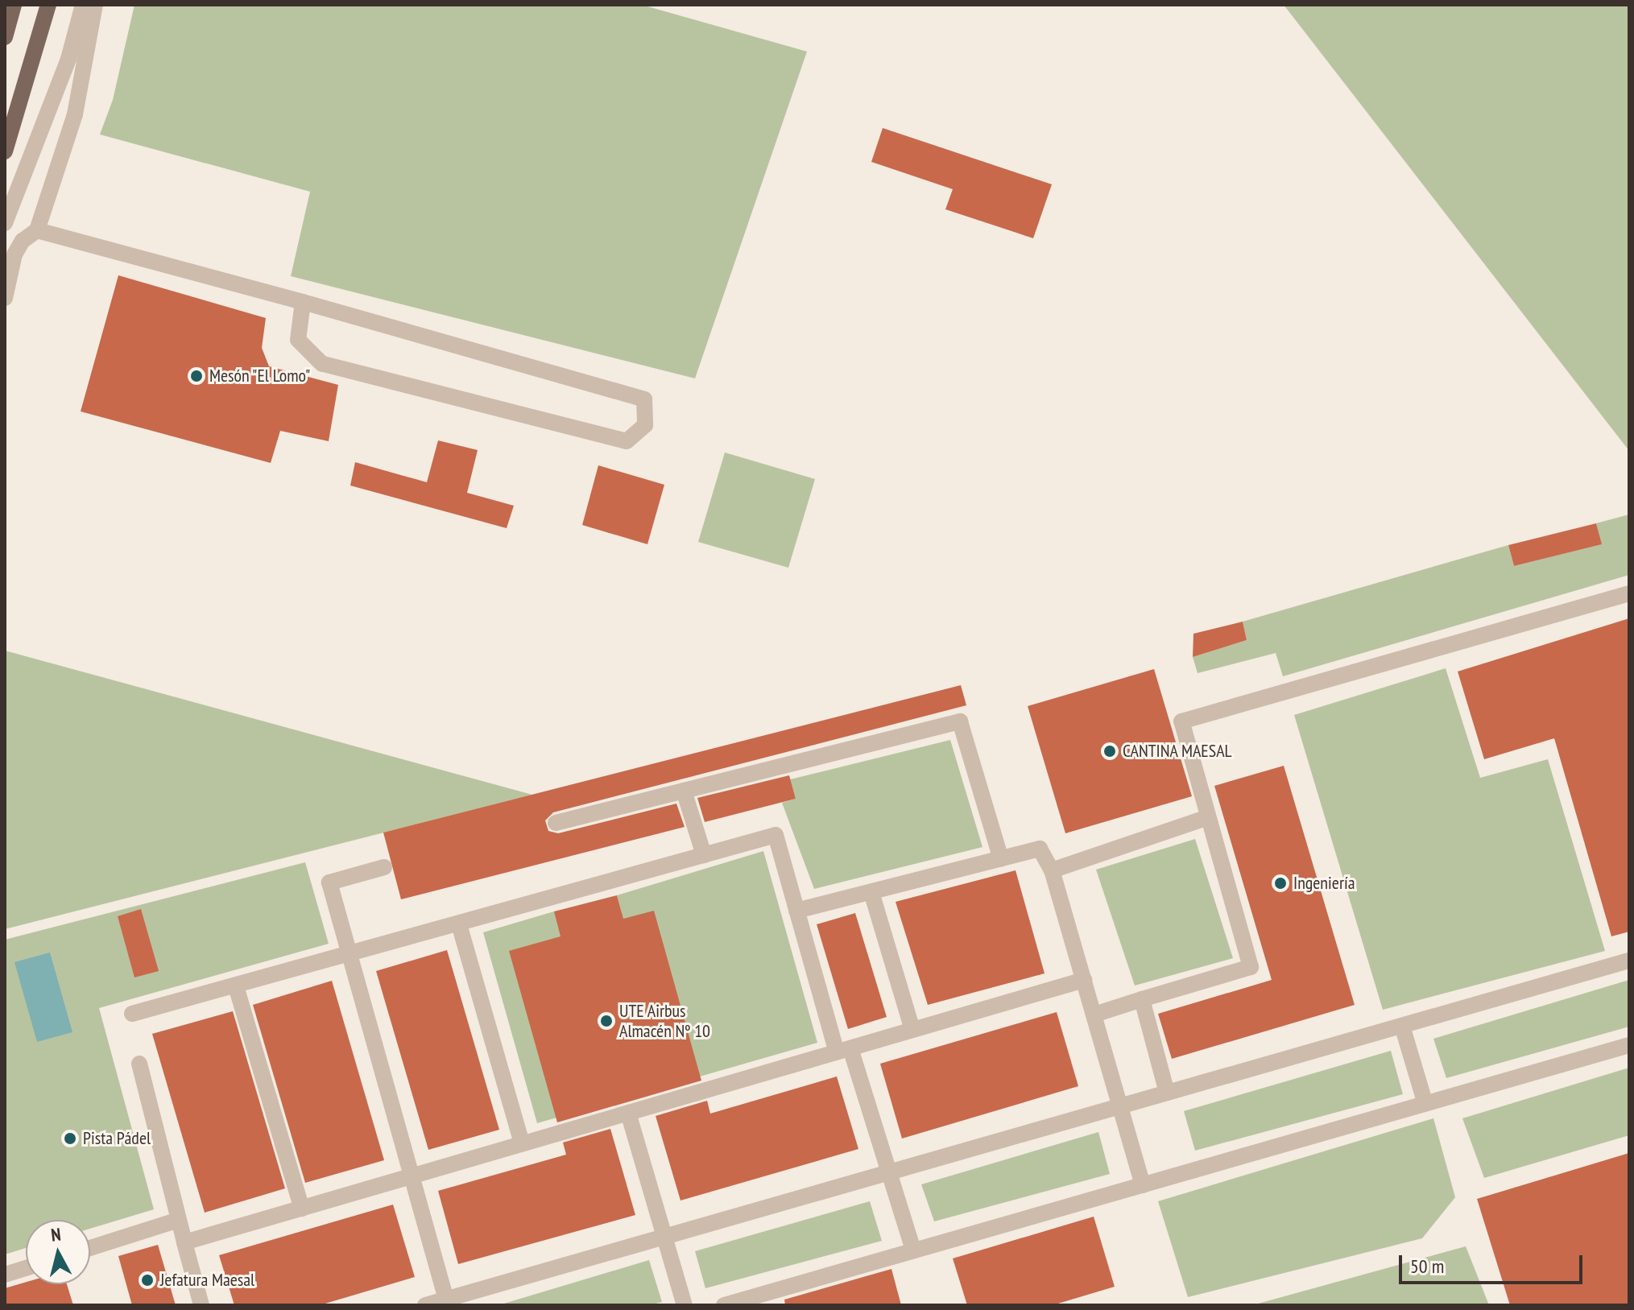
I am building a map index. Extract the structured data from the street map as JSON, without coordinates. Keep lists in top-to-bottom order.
{
  "places": [
    "Mesón \"El Lomo\"",
    "CANTINA MAESAL",
    "Ingeniería",
    "UTE Airbus Almacén Nº 10",
    "Pista Pádel",
    "Jefatura Maesal"
  ],
  "scale_bar": "50 m",
  "north": "top"
}
